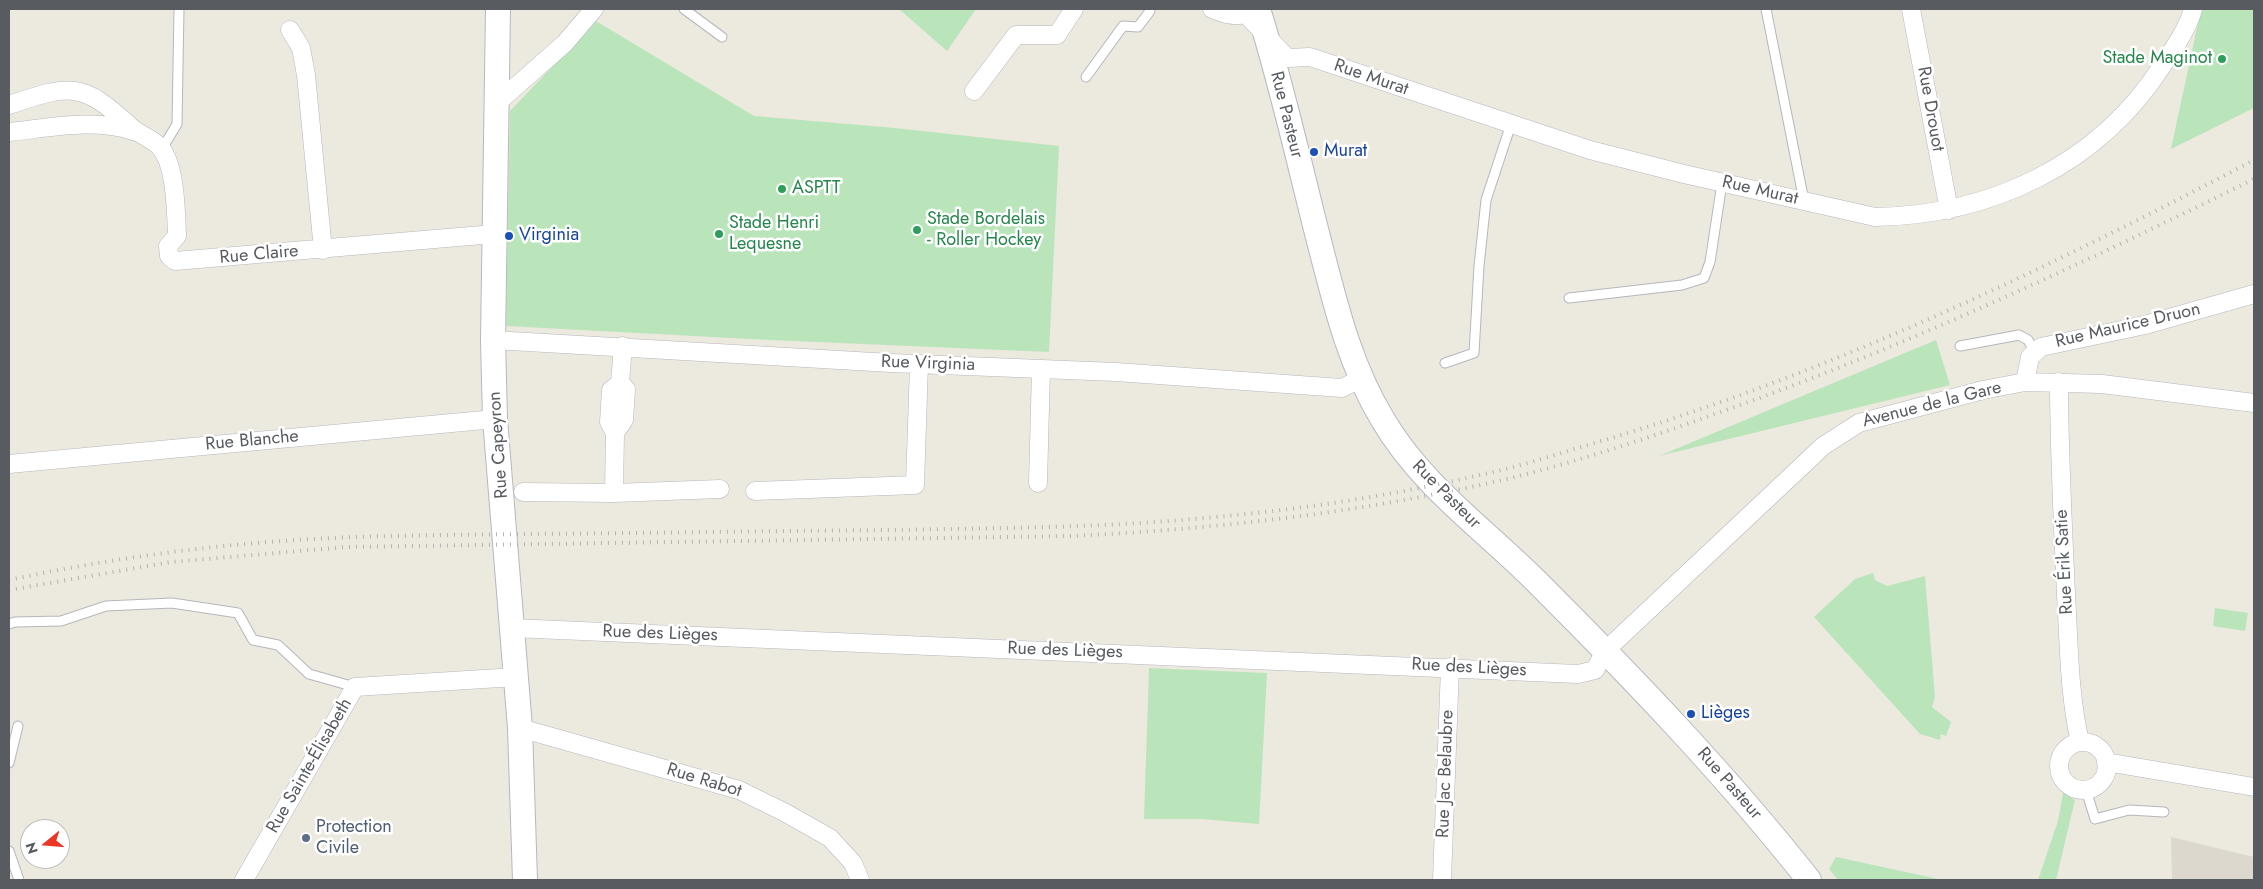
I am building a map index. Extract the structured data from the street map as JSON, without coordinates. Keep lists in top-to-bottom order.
{
  "streets": {
    "street": [
      "Rue Murat",
      "Rue Drouot",
      "Rue Pasteur",
      "Rue Claire",
      "Rue Maurice Druon",
      "Rue Virginia",
      "Avenue de la Gare",
      "Rue Blanche",
      "Rue Capeyron",
      "Rue Érik Satie",
      "Rue des Lièges",
      "Rue Sainte-Élisabeth",
      "Rue Jac Belaubre",
      "Rue Rabot"
    ]
  },
  "crossings": [
    ["Rue Murat", "Rue Drouot"],
    ["Rue Murat", "Rue Pasteur"],
    ["Rue Pasteur", "Rue Virginia"],
    ["Rue Pasteur", "Avenue de la Gare"],
    ["Rue Pasteur", "Rue des Lièges"],
    ["Rue Claire", "Rue Capeyron"],
    ["Rue Maurice Druon", "Avenue de la Gare"],
    ["Rue Virginia", "Rue Capeyron"],
    ["Avenue de la Gare", "Rue Érik Satie"],
    ["Avenue de la Gare", "Rue des Lièges"],
    ["Rue Blanche", "Rue Capeyron"],
    ["Rue Capeyron", "Rue des Lièges"],
    ["Rue Capeyron", "Rue Sainte-Élisabeth"],
    ["Rue Capeyron", "Rue Rabot"],
    ["Rue des Lièges", "Rue Jac Belaubre"]
  ],
  "places": [
    "Stade Maginot",
    "Murat",
    "ASPTT",
    "Stade Bordelais - Roller Hockey",
    "Stade Henri Lequesne",
    "Virginia",
    "Lièges",
    "Protection Civile"
  ],
  "north": "left"
}
